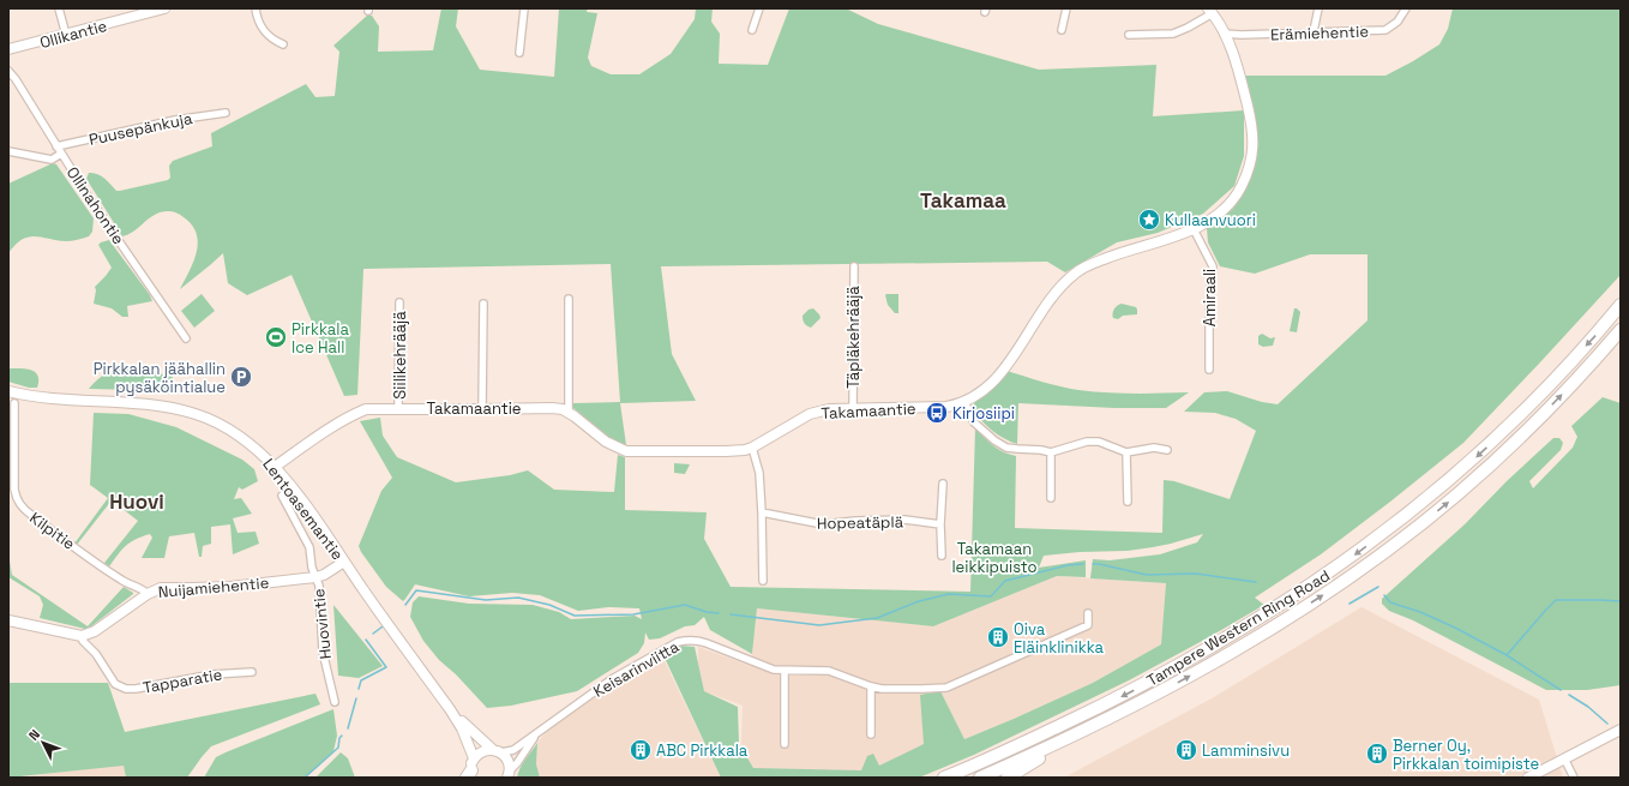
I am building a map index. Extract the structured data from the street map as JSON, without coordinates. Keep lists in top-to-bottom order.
{
  "streets": {
    "highway": ["Tampere Western Ring Road"],
    "street": [
      "Erämiehentie",
      "Ollikantie",
      "Puusepänkuja",
      "Ollinahontie",
      "Amiraali",
      "Täpläkehrääjä",
      "Siilikehrääjä",
      "Takamaantie",
      "Lentoasemantie",
      "Hopeatäplä",
      "Kilpitie",
      "Nuijamiehentie",
      "Huovintie",
      "Keisarinviitta",
      "Tapparatie"
    ]
  },
  "crossings": [
    ["Erämiehentie", "Takamaantie"],
    ["Puusepänkuja", "Ollinahontie"],
    ["Amiraali", "Takamaantie"],
    ["Täpläkehrääjä", "Takamaantie"],
    ["Siilikehrääjä", "Takamaantie"],
    ["Takamaantie", "Lentoasemantie"],
    ["Lentoasemantie", "Nuijamiehentie"],
    ["Lentoasemantie", "Keisarinviitta"],
    ["Kilpitie", "Nuijamiehentie"],
    ["Nuijamiehentie", "Huovintie"],
    ["Nuijamiehentie", "Tapparatie"]
  ],
  "districts": ["Takamaa", "Huovi"],
  "parks": ["Takamaan leikkipuisto"],
  "places": {
    "place": ["Kullaanvuori"],
    "sports": ["Pirkkala Ice Hall"],
    "parking": ["Pirkkalan jäähallin pysäköintialue"],
    "bus stop": ["Kirjosiipi"],
    "building": [
      "Oiva Eläinklinikka",
      "ABC Pirkkala",
      "Lamminsivu",
      "Berner Oy, Pirkkalan toimipiste"
    ]
  },
  "north": "top left"
}
